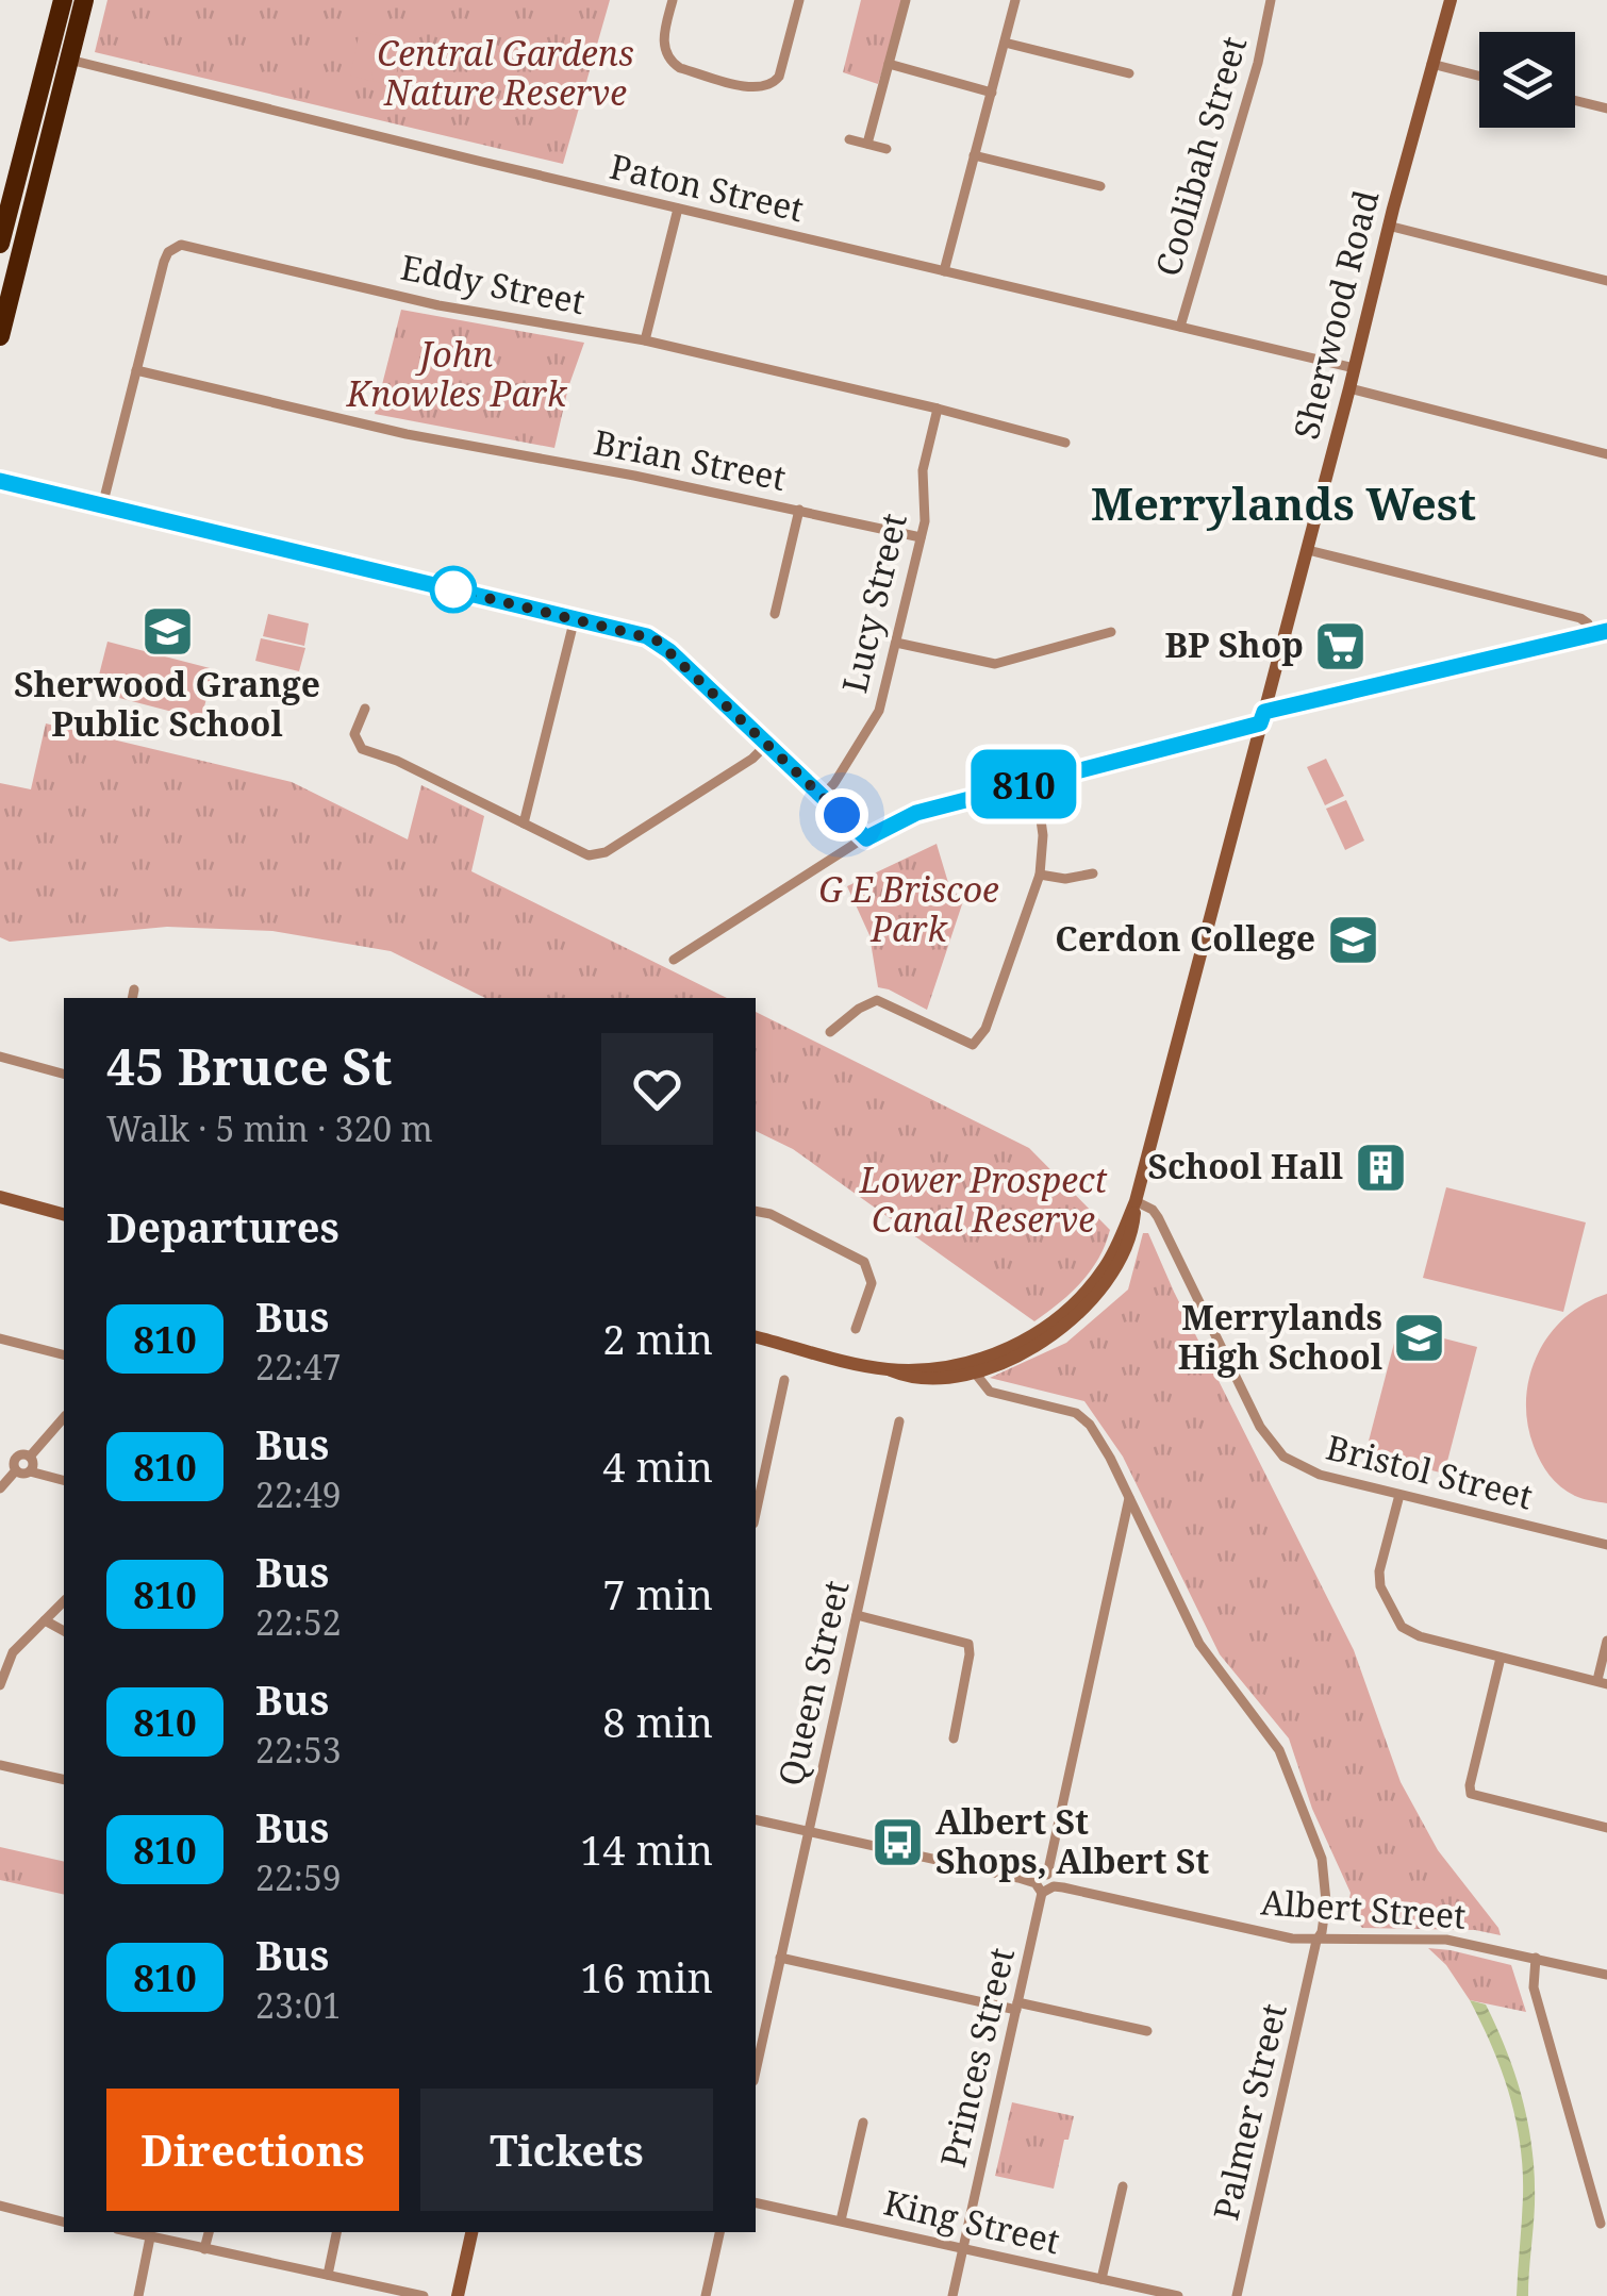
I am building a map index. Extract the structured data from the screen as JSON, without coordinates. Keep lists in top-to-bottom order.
{
  "streets": {
    "main road": ["Sherwood Road"],
    "street": [
      "Coolibah Street",
      "Paton Street",
      "Eddy Street",
      "Brian Street",
      "Lucy Street",
      "Bristol Street",
      "Queen Street",
      "Albert Street",
      "Princes Street",
      "Palmer Street",
      "King Street"
    ]
  },
  "crossings": [
    ["Coolibah Street", "Paton Street"],
    ["Paton Street", "Sherwood Road"],
    ["Eddy Street", "Brian Street"],
    ["Eddy Street", "Lucy Street"],
    ["Sherwood Road", "Bristol Street"],
    ["Sherwood Road", "Palmer Street"],
    ["Brian Street", "Lucy Street"],
    ["Albert Street", "Princes Street"],
    ["Albert Street", "Palmer Street"],
    ["Princes Street", "King Street"]
  ],
  "districts": ["Merrylands West"],
  "parks": [
    "Central Gardens Nature Reserve",
    "John Knowles Park",
    "G E Briscoe Park",
    "Lower Prospect Canal Reserve"
  ],
  "places": {
    "school or university": ["Sherwood Grange Public School", "Cerdon College", "Merrylands High School"],
    "supermarket": ["BP Shop"],
    "building": ["School Hall"],
    "bus stop": ["Albert St Shops, Albert St"]
  },
  "lines": ["bus line 810"],
  "page": {
    "on_map": "810",
    "heading": [
      ["45 Bruce St", "Walk · 5 min · 320 m"],
      "Departures"
    ],
    "list": [
      {
        "mark": "810",
        "name": "Bus",
        "note": "22:47",
        "value": "2 min"
      },
      {
        "mark": "810",
        "name": "Bus",
        "note": "22:49",
        "value": "4 min"
      },
      {
        "mark": "810",
        "name": "Bus",
        "note": "22:52",
        "value": "7 min"
      },
      {
        "mark": "810",
        "name": "Bus",
        "note": "22:53",
        "value": "8 min"
      },
      {
        "mark": "810",
        "name": "Bus",
        "note": "22:59",
        "value": "14 min"
      },
      {
        "mark": "810",
        "name": "Bus",
        "note": "23:01",
        "value": "16 min"
      }
    ],
    "buttons": ["Directions", "Tickets"]
  }
}
